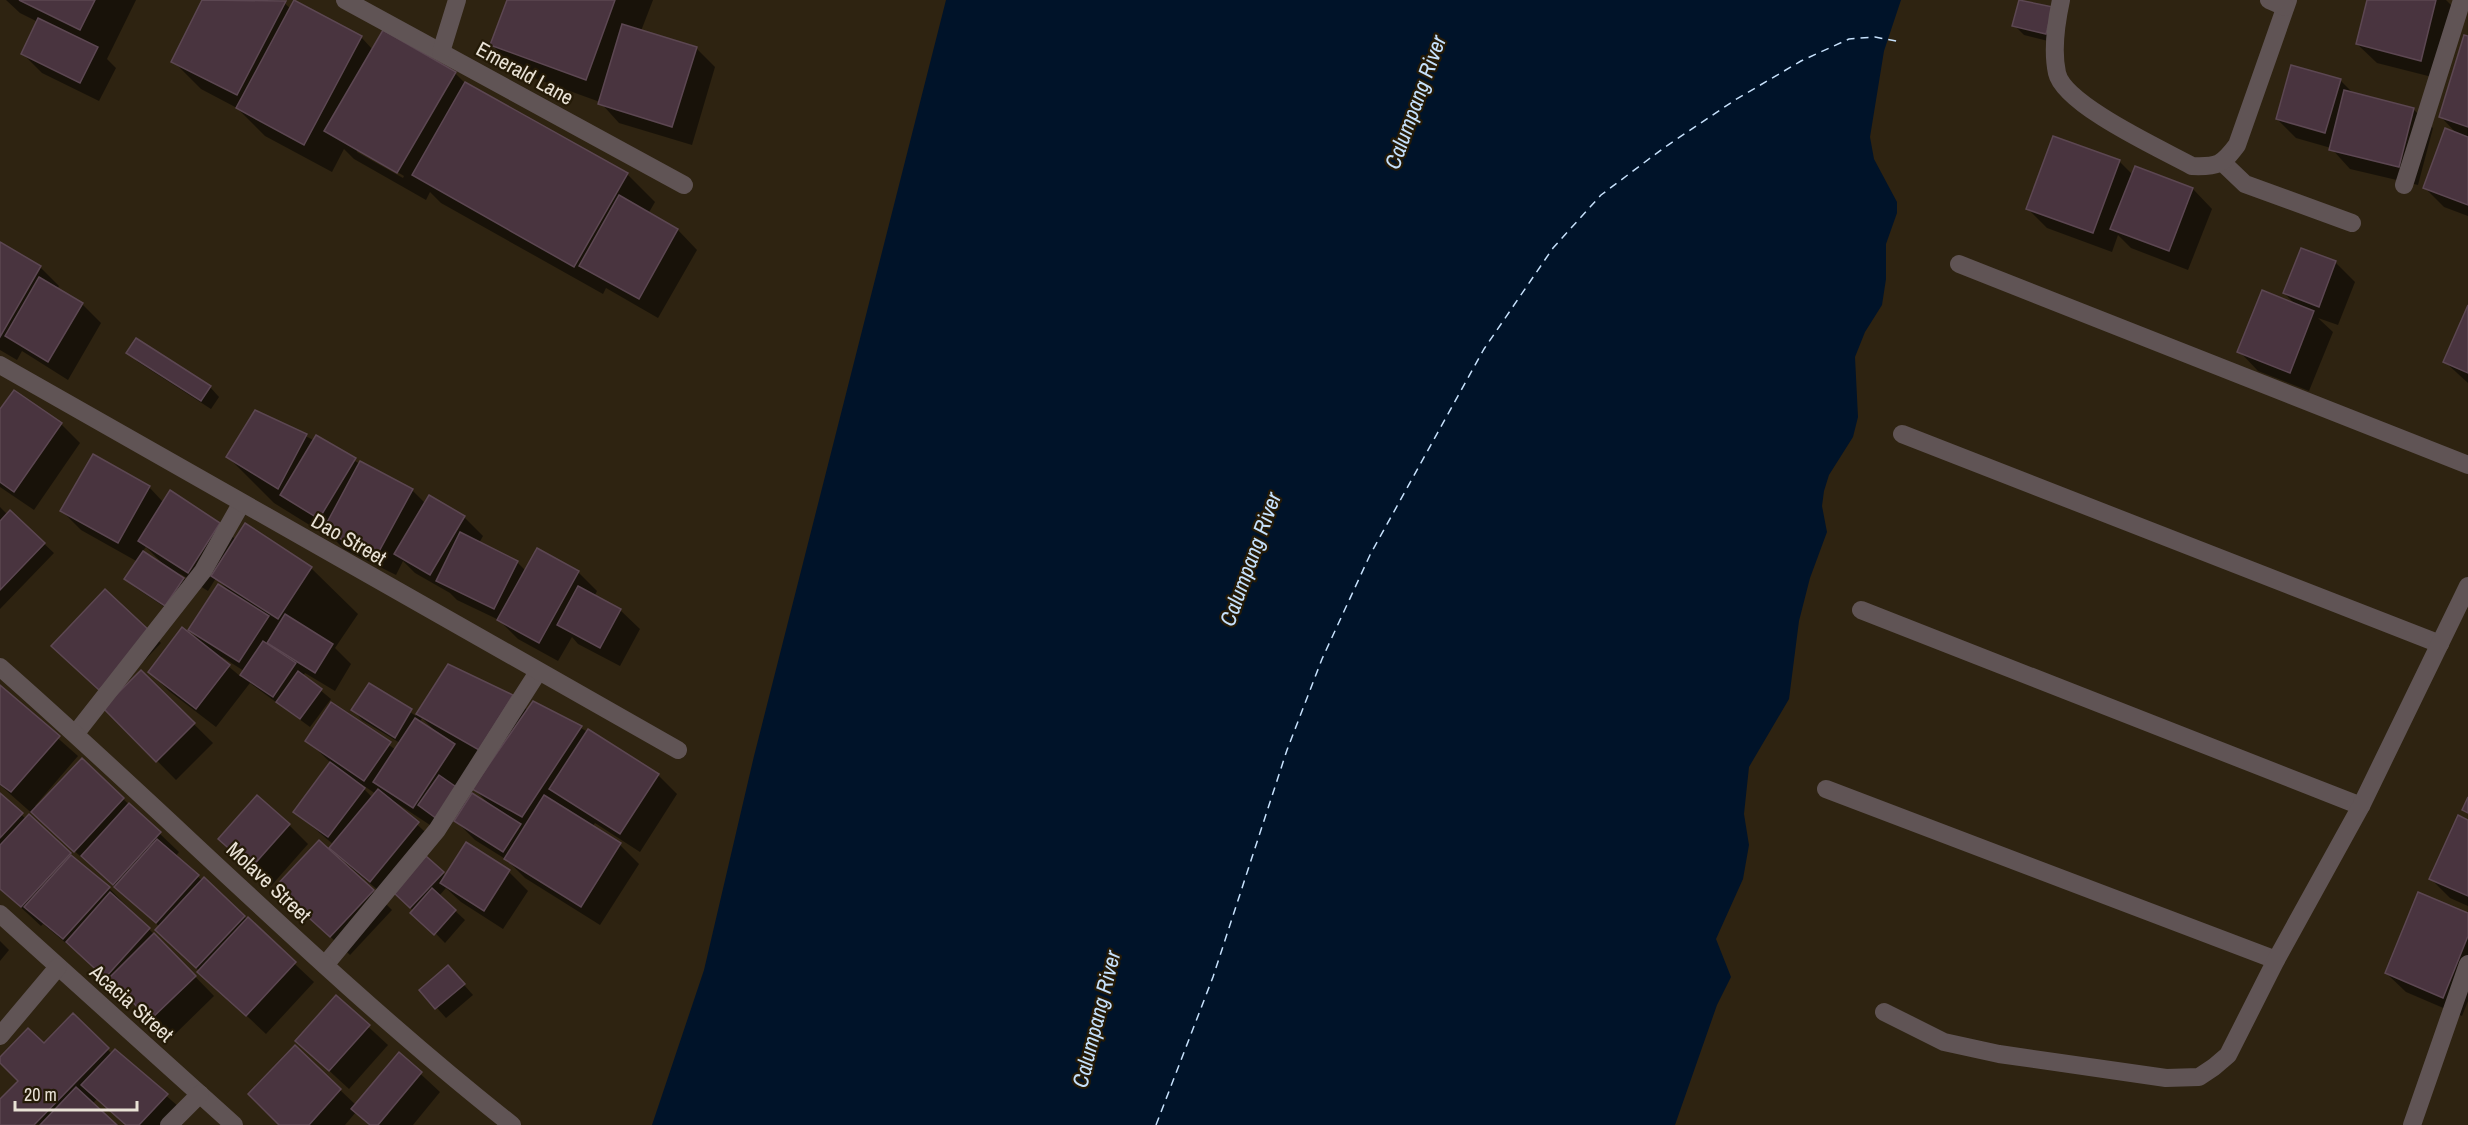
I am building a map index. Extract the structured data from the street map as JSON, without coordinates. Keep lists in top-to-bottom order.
{
  "streets": {
    "street": [
      "Emerald Lane",
      "Dao Street",
      "Molave Street",
      "Acacia Street"
    ]
  },
  "water": ["Calumpang River"],
  "scale_bar": "20 m"
}
